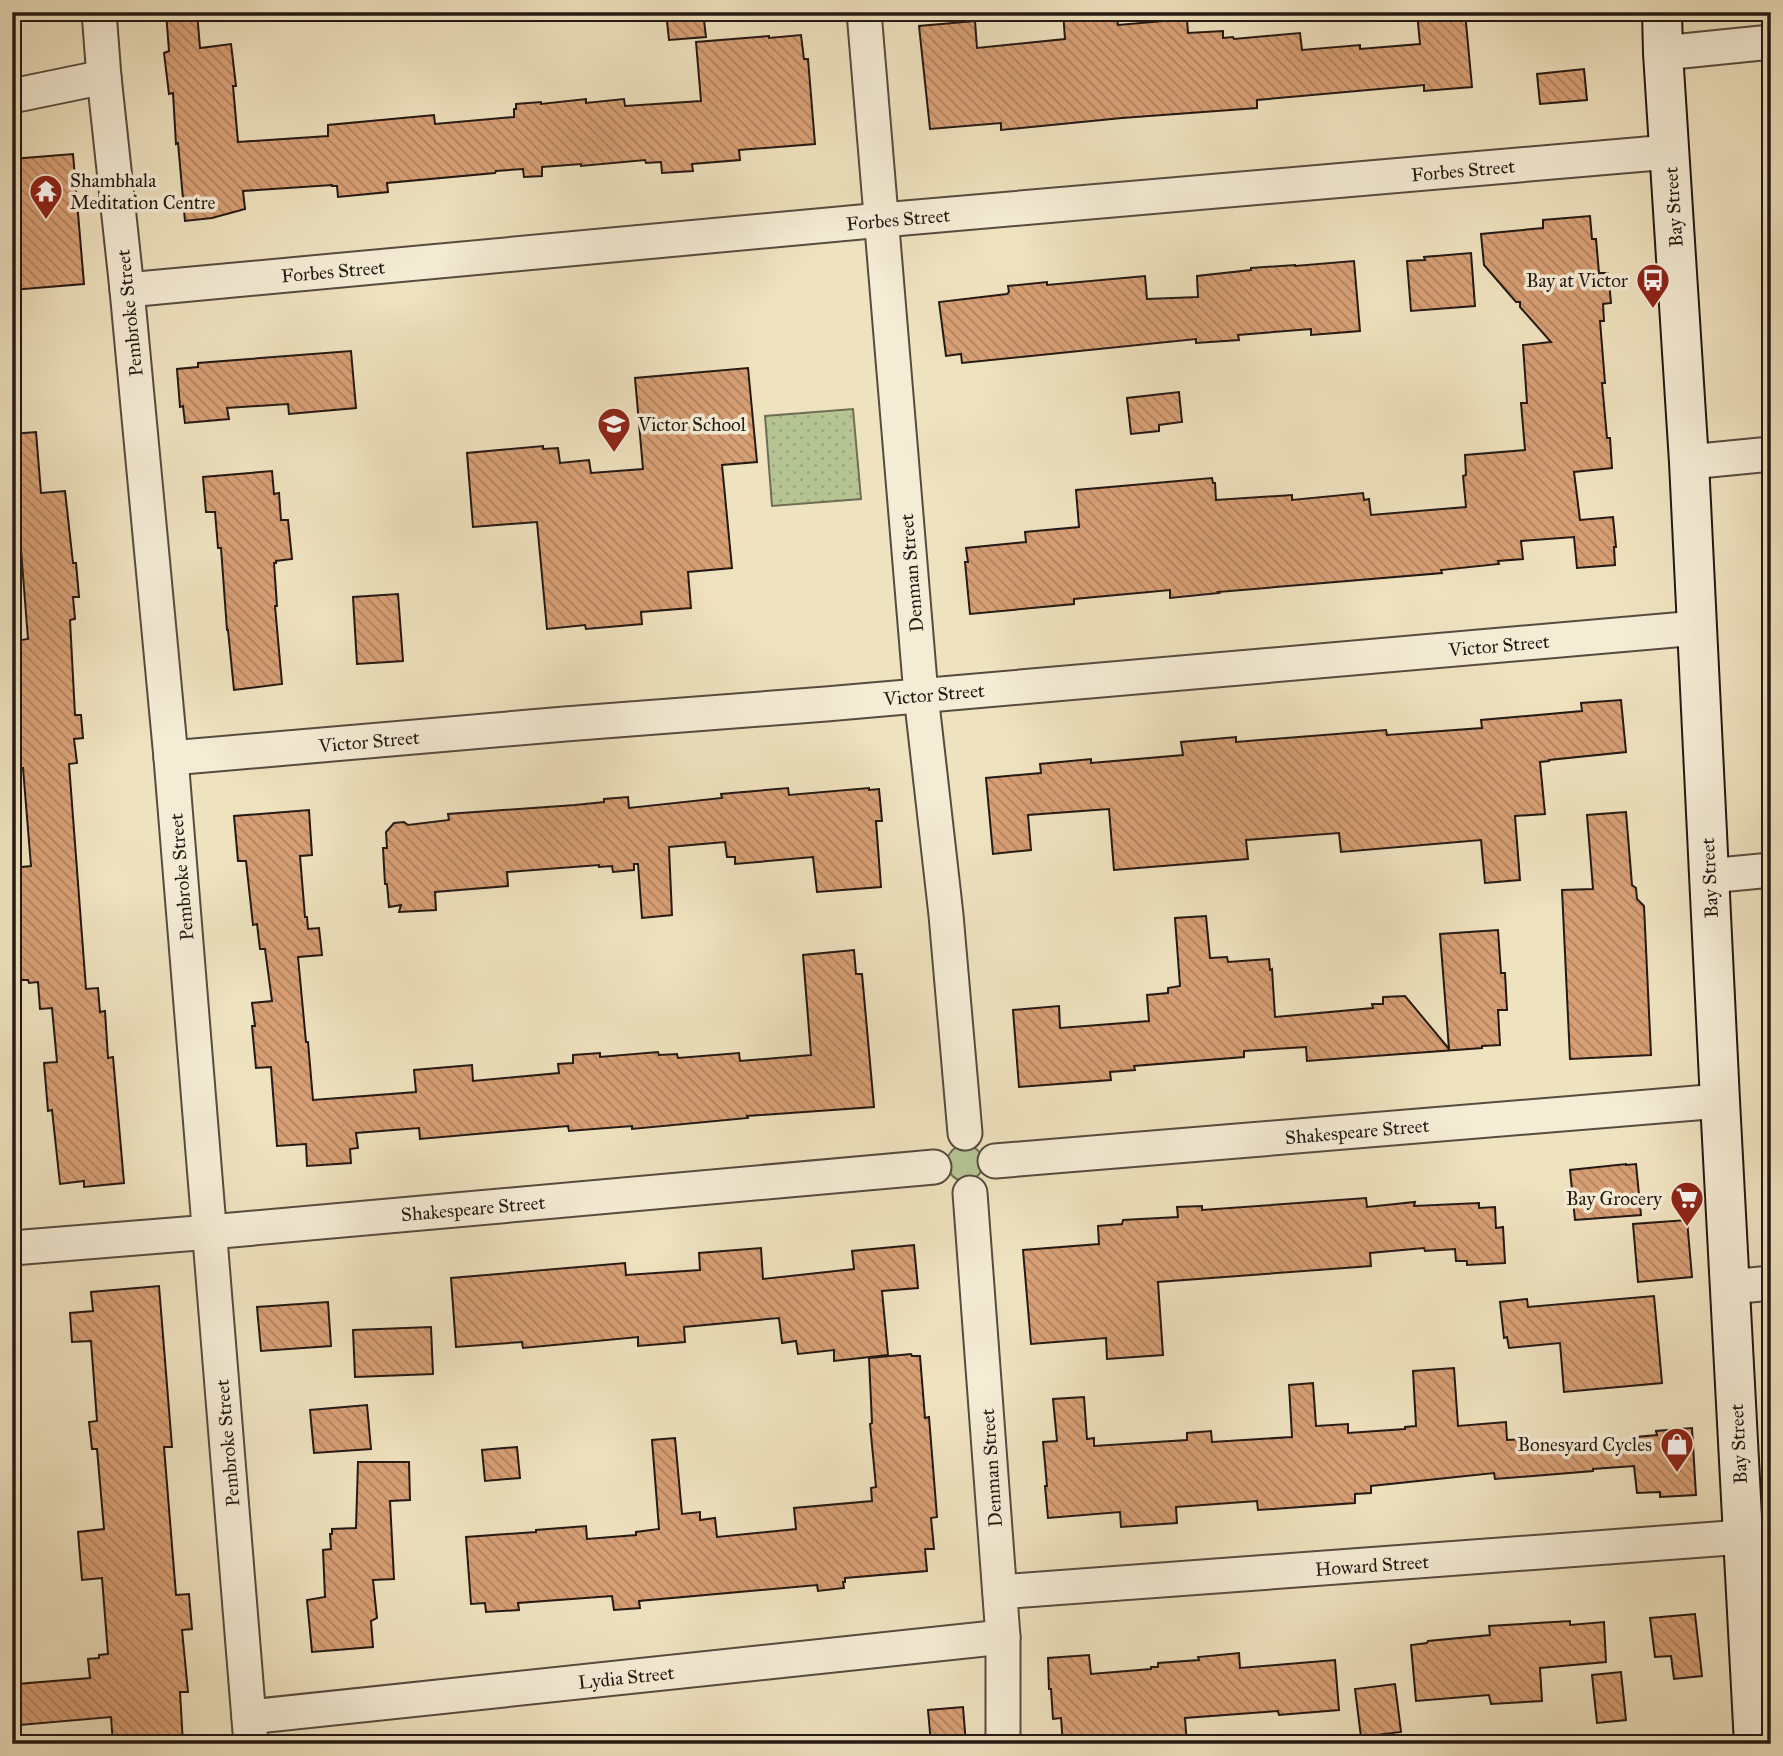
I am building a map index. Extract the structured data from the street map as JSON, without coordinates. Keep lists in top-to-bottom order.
{
  "streets": {
    "main road": ["Bay Street"],
    "street": [
      "Forbes Street",
      "Pembroke Street",
      "Denman Street",
      "Victor Street",
      "Shakespeare Street",
      "Howard Street",
      "Lydia Street"
    ]
  },
  "crossings": [
    ["Forbes Street", "Bay Street"],
    ["Forbes Street", "Pembroke Street"],
    ["Forbes Street", "Denman Street"],
    ["Bay Street", "Victor Street"],
    ["Bay Street", "Shakespeare Street"],
    ["Bay Street", "Howard Street"],
    ["Pembroke Street", "Victor Street"],
    ["Pembroke Street", "Shakespeare Street"],
    ["Pembroke Street", "Lydia Street"],
    ["Denman Street", "Victor Street"],
    ["Denman Street", "Shakespeare Street"],
    ["Denman Street", "Howard Street"],
    ["Denman Street", "Lydia Street"]
  ],
  "places": {
    "temple": ["Shambhala Meditation Centre"],
    "bus stop": ["Bay at Victor"],
    "school or university": ["Victor School"],
    "supermarket": ["Bay Grocery"],
    "shop": ["Bonesyard Cycles"]
  }
}
